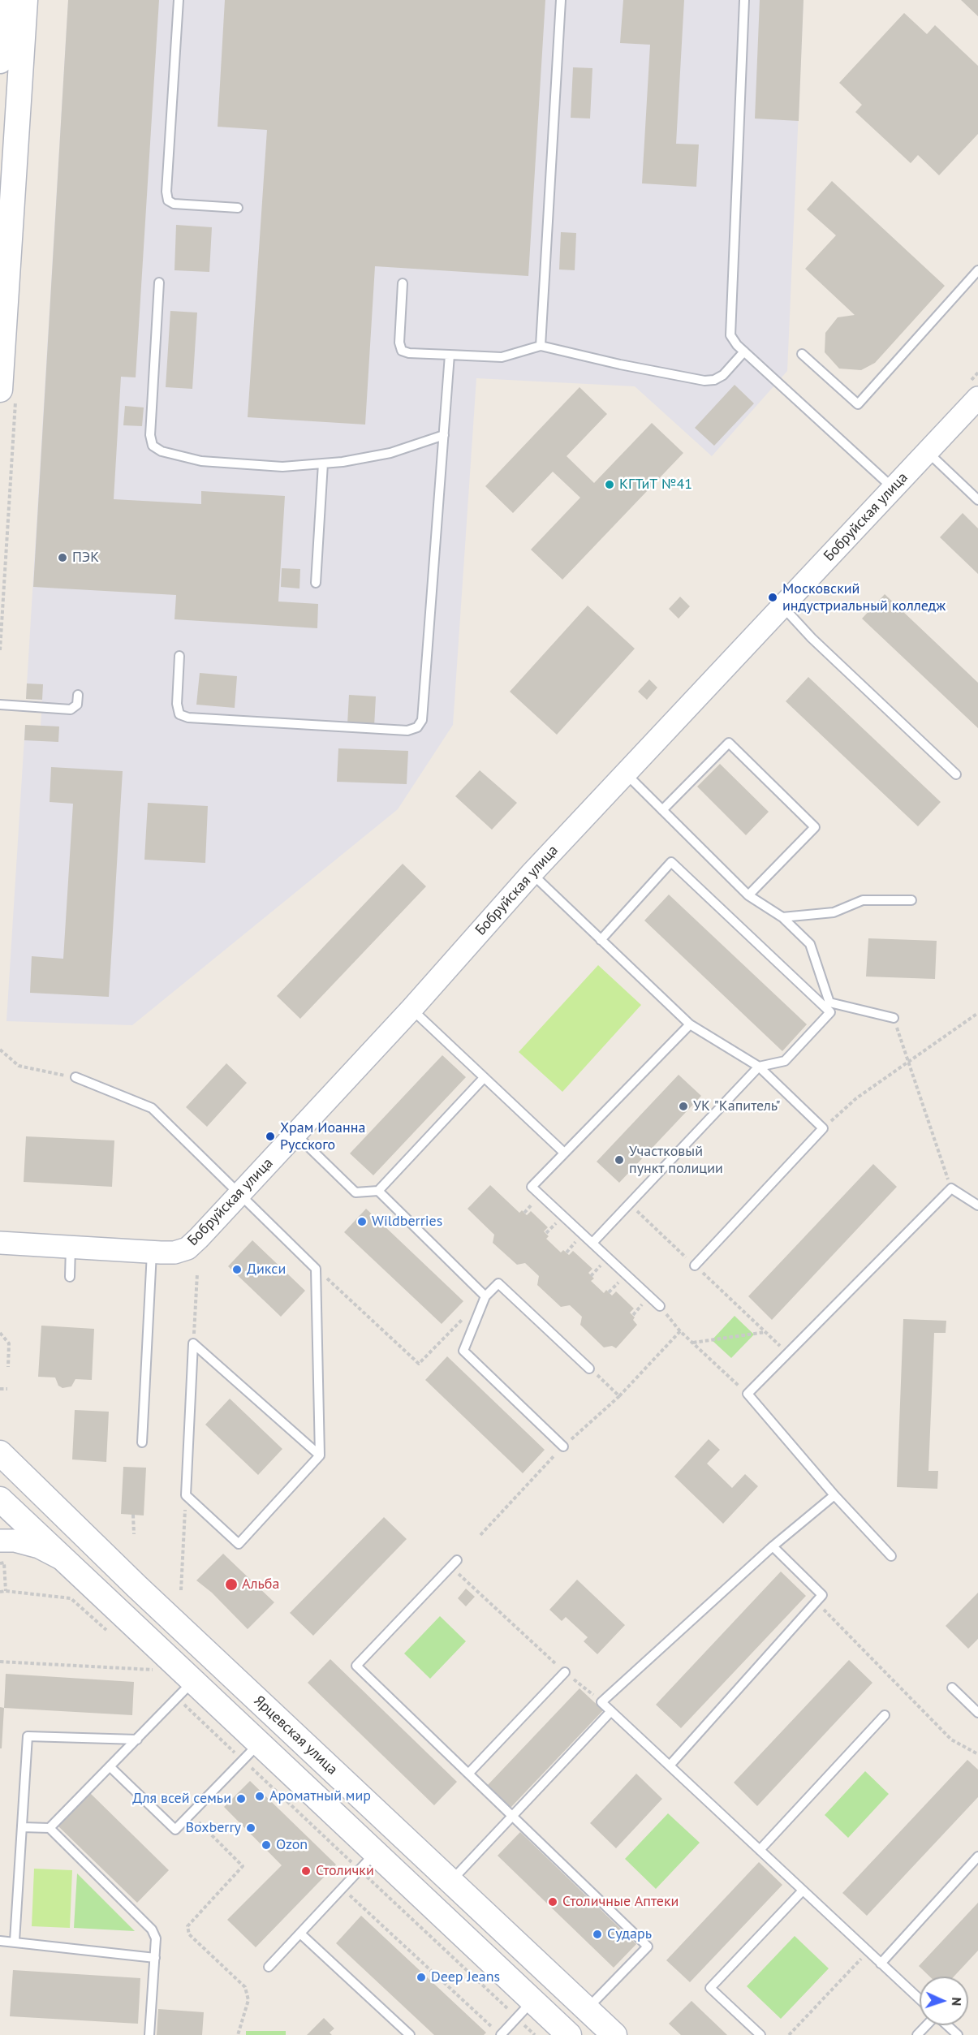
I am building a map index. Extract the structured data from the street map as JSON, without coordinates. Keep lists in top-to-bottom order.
{
  "streets": {
    "main road": ["Ярцевская улица"],
    "street": ["Бобруйская улица"]
  },
  "places": [
    "КГТиТ №41",
    "ПЭК",
    "Московский индустриальный колледж",
    "УК \"Капитель\"",
    "Храм Иоанна Русского",
    "Участковый пункт полиции",
    "Wildberries",
    "Дикси",
    "Альба",
    "Ароматный мир",
    "Для всей семьи",
    "Boxberry",
    "Ozon",
    "Столички",
    "Столичные Аптеки",
    "Сударь",
    "Deep Jeans"
  ],
  "north": "right"
}
